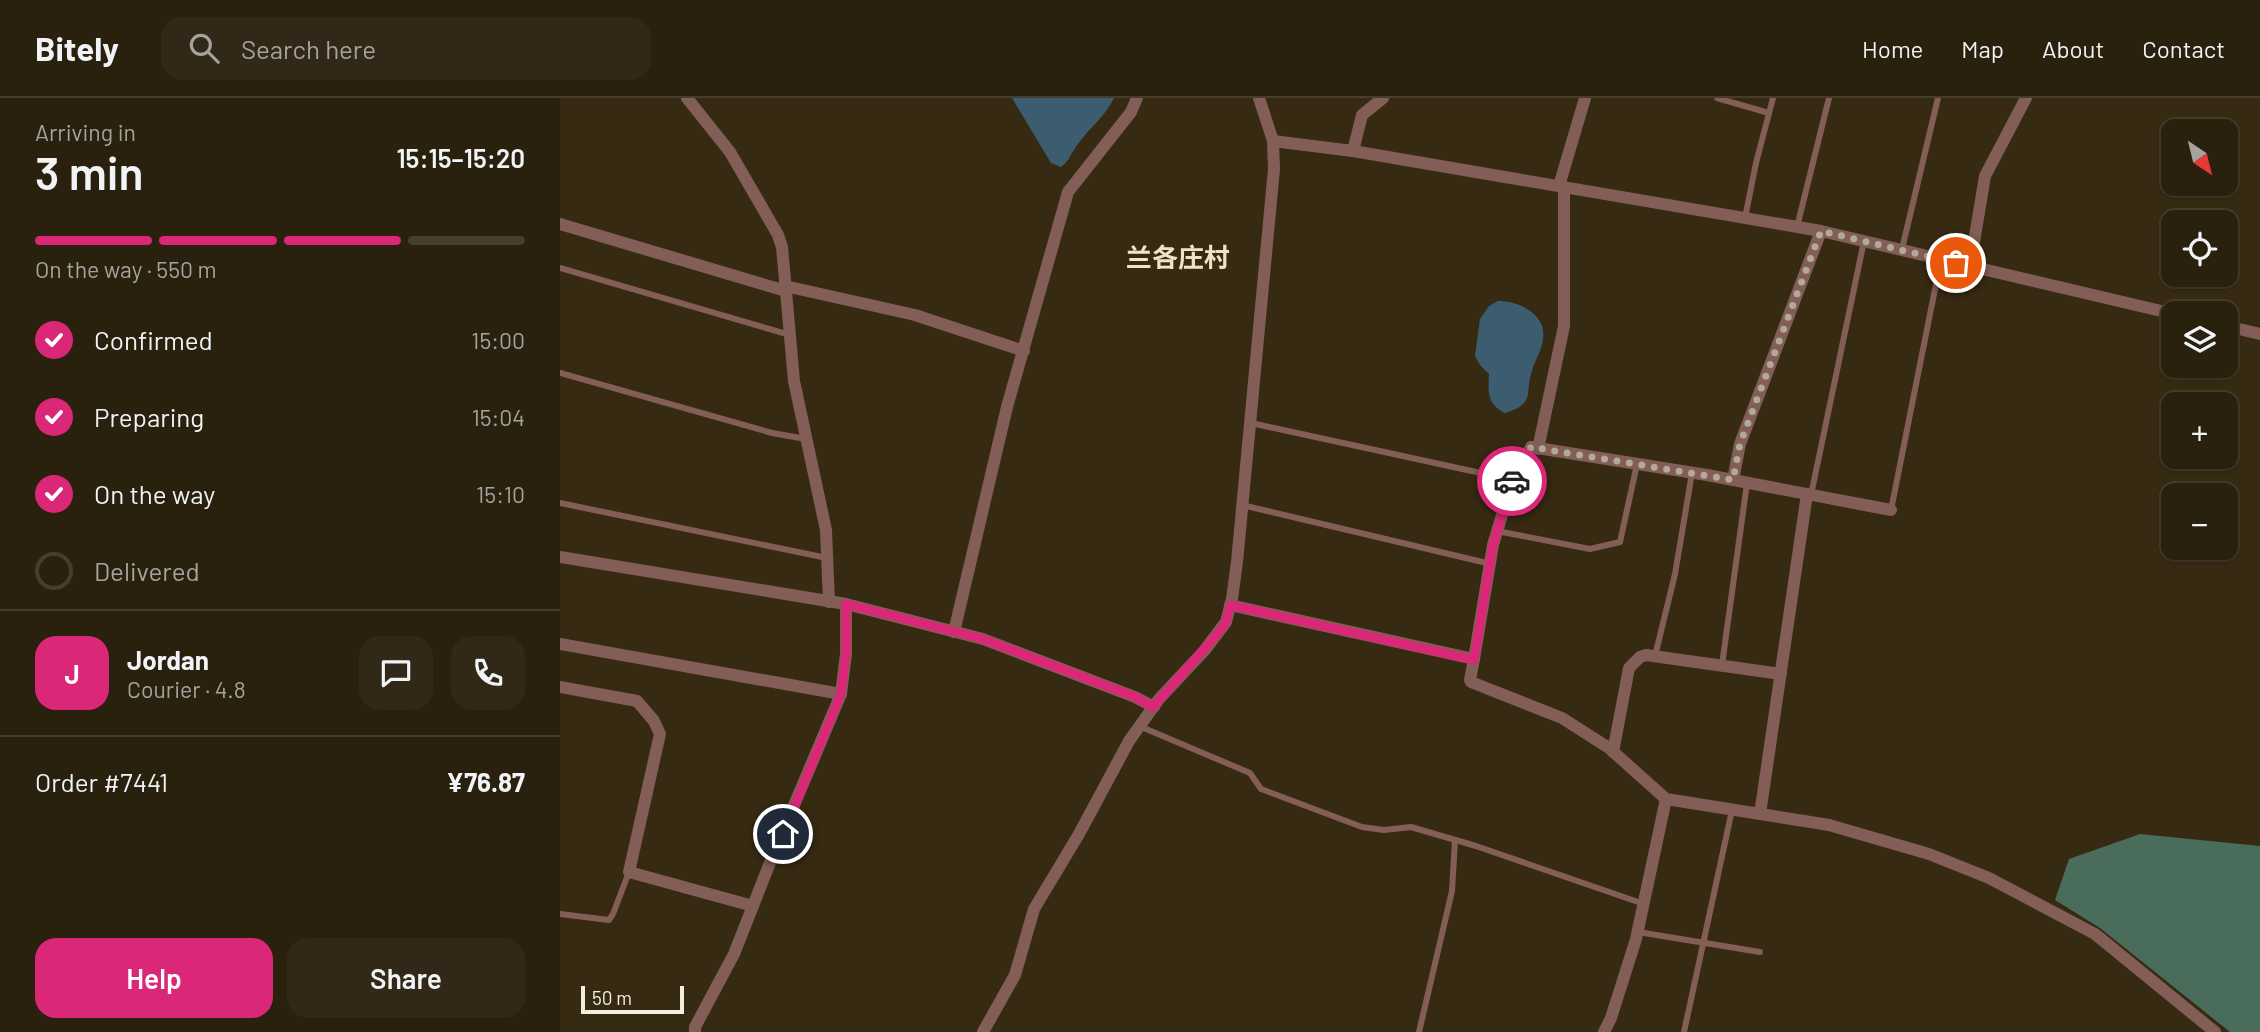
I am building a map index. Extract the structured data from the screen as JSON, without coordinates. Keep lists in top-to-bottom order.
{
  "districts": ["兰各庄村"],
  "scale_bar": "50 m",
  "north": "bottom right",
  "page": {
    "header": "Bitely",
    "search": "Search here",
    "nav": [
      "Home",
      "Map",
      "About",
      "Contact"
    ],
    "heading": ["3 min", "Arriving in", "15:15–15:20"],
    "panel": [
      "Jordan",
      "Courier · 4.8",
      "Order #7441",
      "¥76.87"
    ],
    "map_buttons": ["+", "−"],
    "bar": "On the way · 550 m",
    "list": [
      ["Confirmed", "15:00"],
      ["Preparing", "15:04"],
      ["On the way", "15:10"],
      "Delivered"
    ],
    "round": "J",
    "buttons": ["Help", "Share"],
    "scale": "50 m"
  }
}
